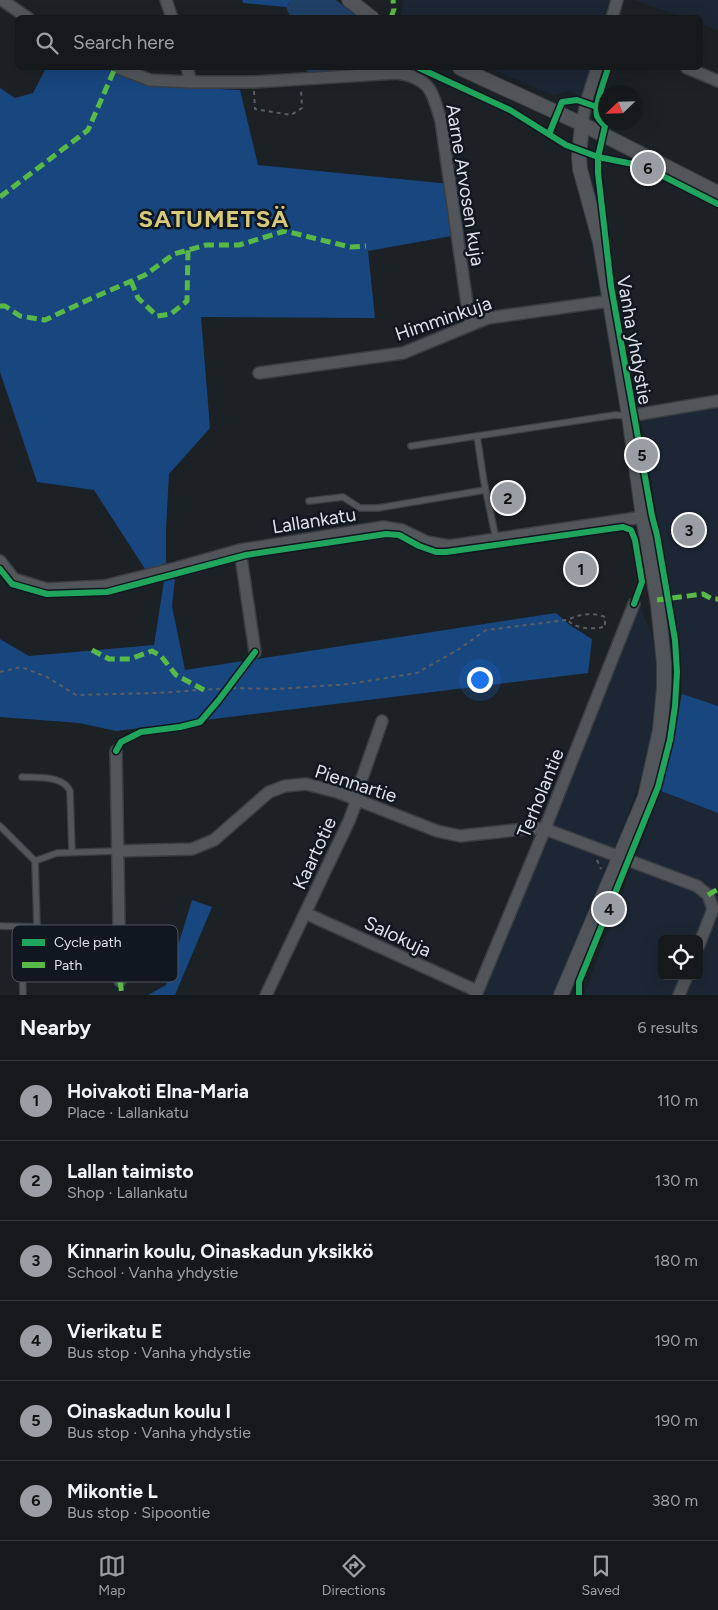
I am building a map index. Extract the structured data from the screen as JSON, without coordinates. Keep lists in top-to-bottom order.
{
  "streets": {
    "street": [
      "Aarne Arvosen kuja",
      "Himminkuja",
      "Vanha yhdystie",
      "Lallankatu",
      "Piennartie",
      "Terholantie",
      "Kaartotie",
      "Salokuja"
    ]
  },
  "crossings": [
    ["Aarne Arvosen kuja", "Himminkuja"],
    ["Himminkuja", "Vanha yhdystie"],
    ["Vanha yhdystie", "Lallankatu"],
    ["Vanha yhdystie", "Piennartie"],
    ["Piennartie", "Terholantie"],
    ["Piennartie", "Kaartotie"],
    ["Terholantie", "Salokuja"],
    ["Kaartotie", "Salokuja"]
  ],
  "districts": ["SATUMETSÄ"],
  "legend": ["Cycle path", "Path"],
  "north": "bottom left",
  "page": {
    "search": "Search here",
    "pins": [
      "6",
      "5",
      "2",
      "3",
      "1",
      "4"
    ],
    "heading": ["Nearby", "6 results"],
    "list": [
      {
        "mark": "1",
        "name": "Hoivakoti Elna-Maria",
        "note": "Place · Lallankatu",
        "value": "110 m"
      },
      {
        "mark": "2",
        "name": "Lallan taimisto",
        "note": "Shop · Lallankatu",
        "value": "130 m"
      },
      {
        "mark": "3",
        "name": "Kinnarin koulu, Oinaskadun yksikkö",
        "note": "School · Vanha yhdystie",
        "value": "180 m"
      },
      {
        "mark": "4",
        "name": "Vierikatu E",
        "note": "Bus stop · Vanha yhdystie",
        "value": "190 m"
      },
      {
        "mark": "5",
        "name": "Oinaskadun koulu I",
        "note": "Bus stop · Vanha yhdystie",
        "value": "190 m"
      },
      {
        "mark": "6",
        "name": "Mikontie L",
        "note": "Bus stop · Sipoontie",
        "value": "380 m"
      }
    ],
    "nav": ["Map", "Directions", "Saved"]
  }
}
